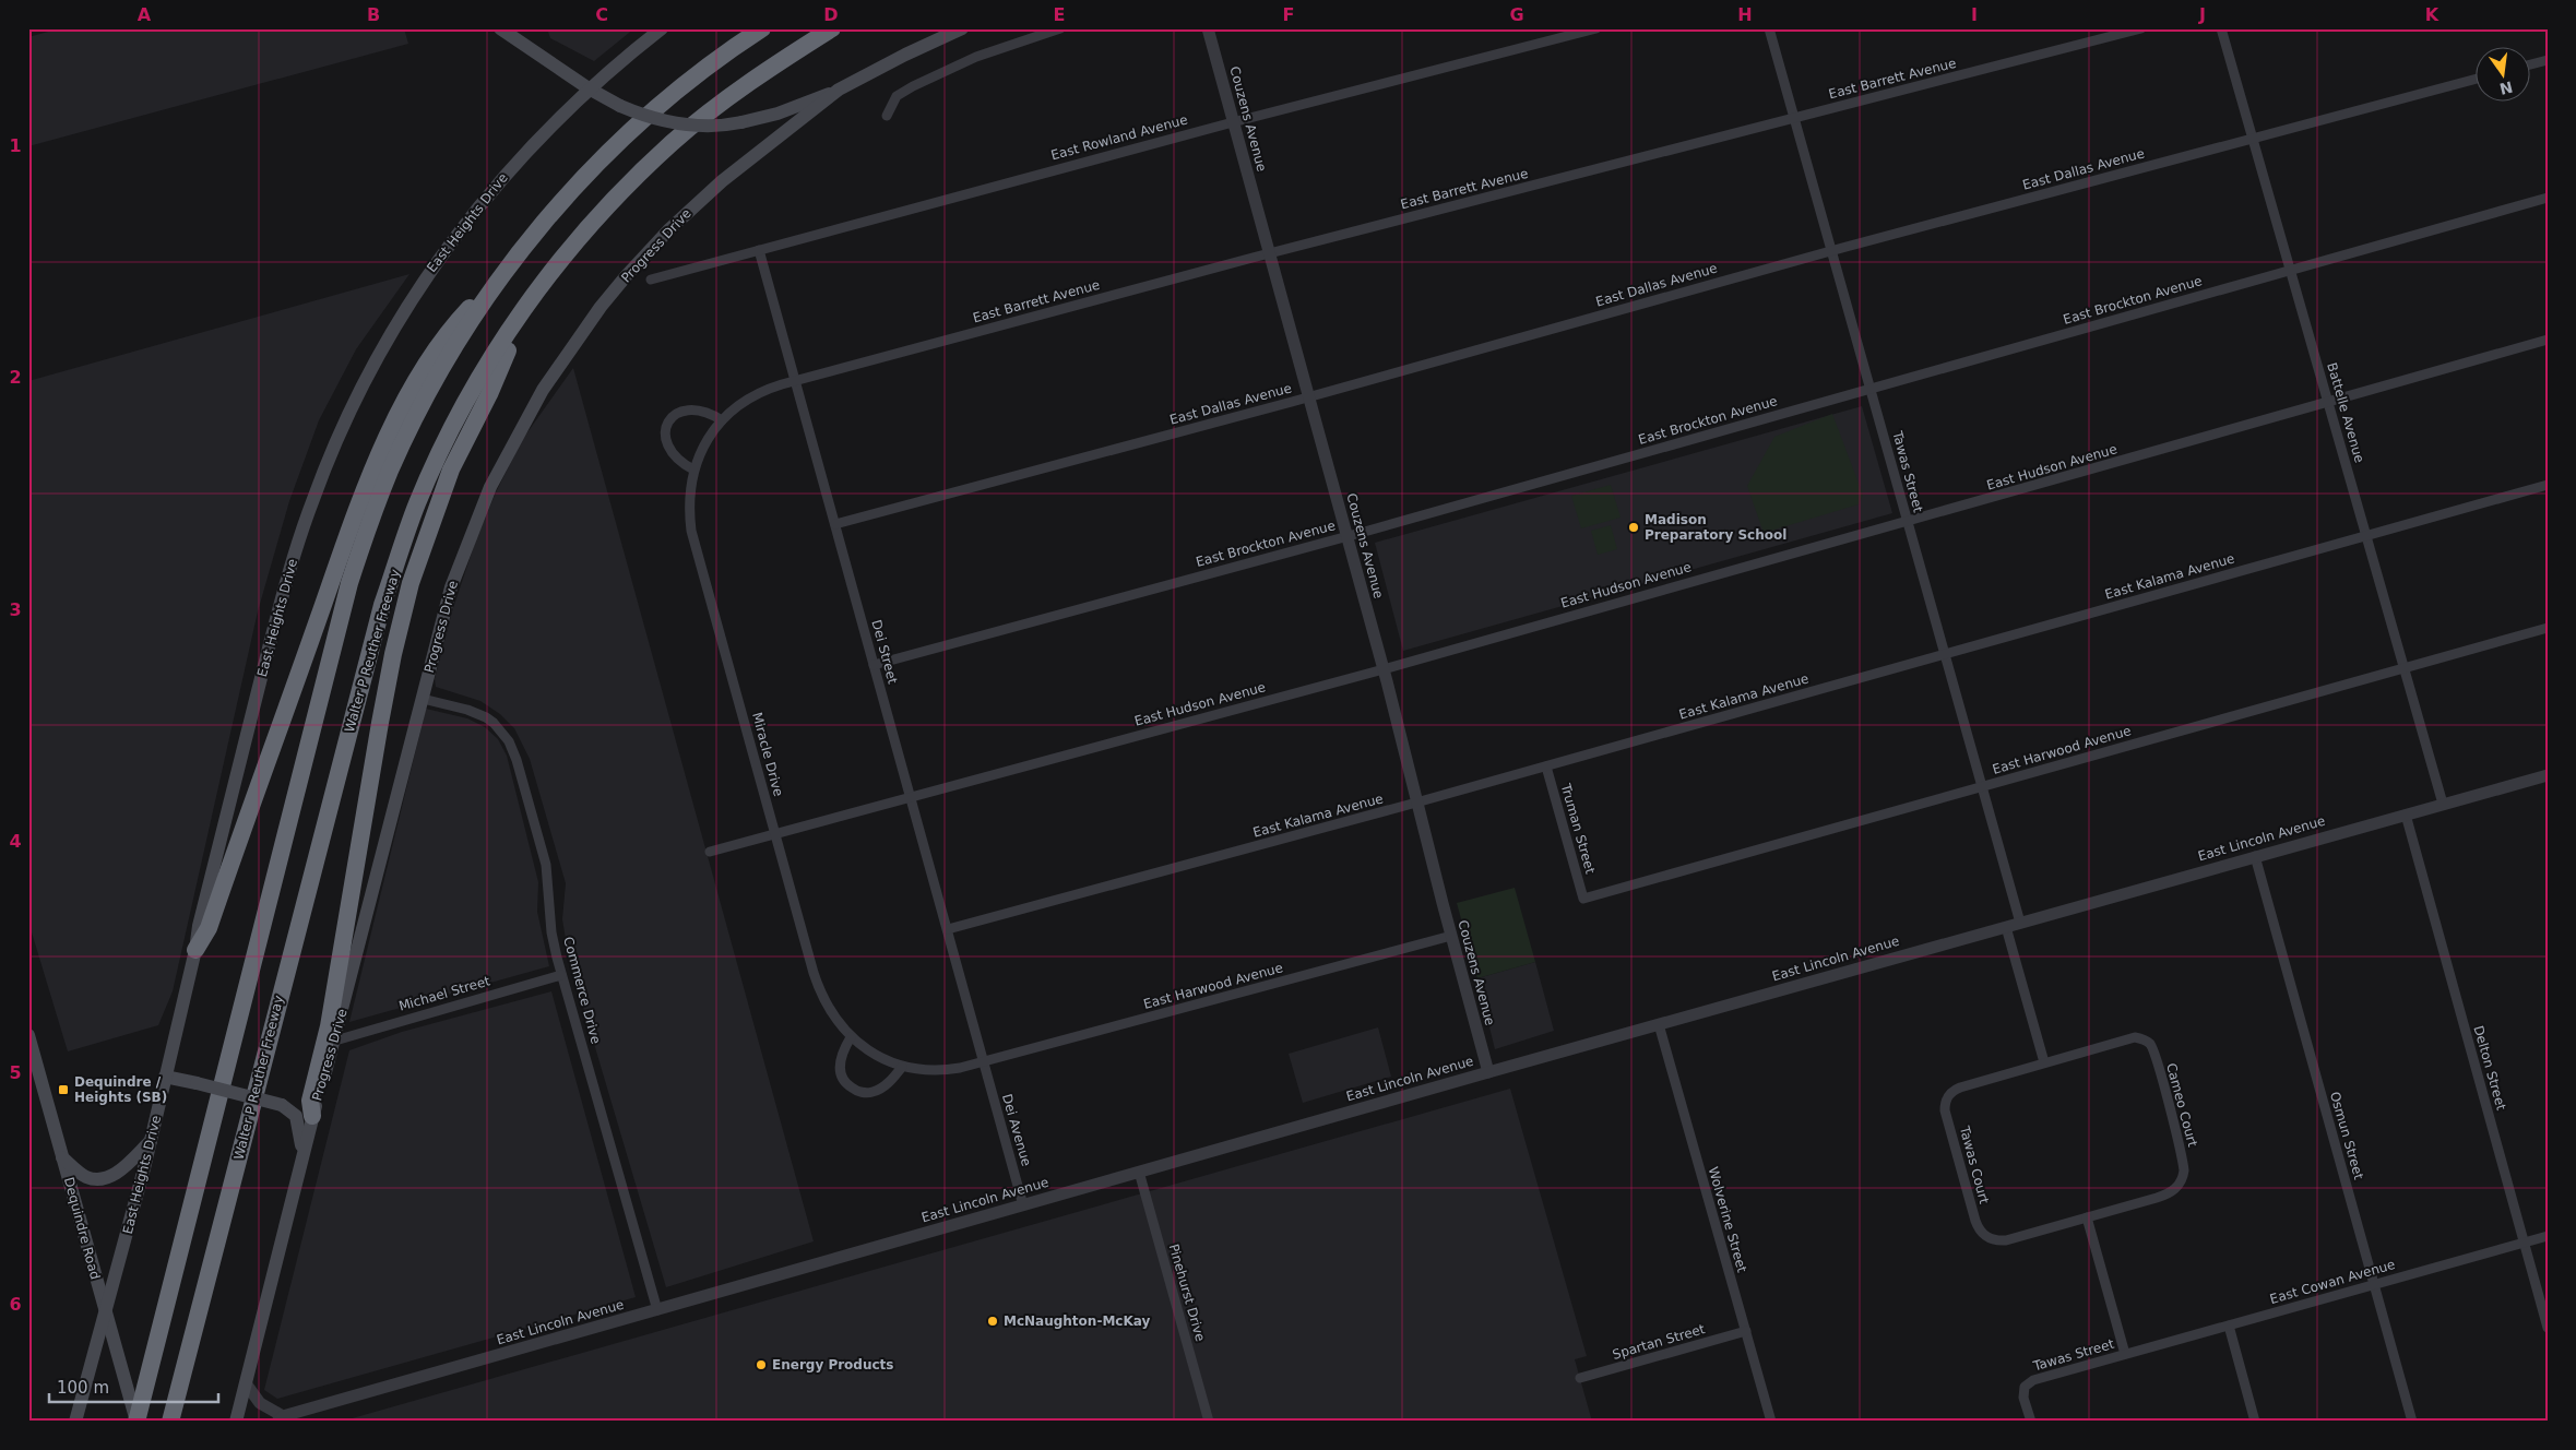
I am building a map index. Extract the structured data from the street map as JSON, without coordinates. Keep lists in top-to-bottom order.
{
  "streets": {
    "highway": ["Walter P Reuther Freeway"],
    "main road": ["East Heights Drive", "Progress Drive", "Dequindre Road"],
    "street": [
      "East Barrett Avenue",
      "Couzens Avenue",
      "East Rowland Avenue",
      "East Dallas Avenue",
      "East Brockton Avenue",
      "Battelle Avenue",
      "East Hudson Avenue",
      "Tawas Street",
      "East Kalama Avenue",
      "Dei Street",
      "East Harwood Avenue",
      "Miracle Drive",
      "Truman Street",
      "East Lincoln Avenue",
      "Commerce Drive",
      "Michael Street",
      "Delton Street",
      "Cameo Court",
      "Dei Avenue",
      "Osmun Street",
      "Tawas Court",
      "Wolverine Street",
      "East Cowan Avenue",
      "Pinehurst Drive",
      "Spartan Street"
    ]
  },
  "crossings": [
    ["East Barrett Avenue", "Couzens Avenue"],
    ["East Barrett Avenue", "Tawas Street"],
    ["East Barrett Avenue", "Dei Street"],
    ["East Barrett Avenue", "Miracle Drive"],
    ["Couzens Avenue", "East Rowland Avenue"],
    ["Couzens Avenue", "East Dallas Avenue"],
    ["Couzens Avenue", "East Brockton Avenue"],
    ["Couzens Avenue", "East Hudson Avenue"],
    ["Couzens Avenue", "East Kalama Avenue"],
    ["Couzens Avenue", "East Harwood Avenue"],
    ["Couzens Avenue", "East Lincoln Avenue"],
    ["East Rowland Avenue", "Dei Street"],
    ["East Dallas Avenue", "Battelle Avenue"],
    ["East Dallas Avenue", "Tawas Street"],
    ["East Dallas Avenue", "Dei Street"],
    ["East Heights Drive", "Dequindre Road"],
    ["Progress Drive", "East Lincoln Avenue"],
    ["Progress Drive", "Commerce Drive"],
    ["Progress Drive", "Michael Street"],
    ["East Brockton Avenue", "Battelle Avenue"],
    ["East Brockton Avenue", "Tawas Street"],
    ["East Brockton Avenue", "Dei Street"],
    ["Battelle Avenue", "East Hudson Avenue"],
    ["Battelle Avenue", "East Kalama Avenue"],
    ["Battelle Avenue", "East Harwood Avenue"],
    ["Battelle Avenue", "East Lincoln Avenue"],
    ["East Hudson Avenue", "Tawas Street"],
    ["East Hudson Avenue", "Dei Street"],
    ["East Hudson Avenue", "Miracle Drive"],
    ["Tawas Street", "East Kalama Avenue"],
    ["Tawas Street", "East Harwood Avenue"],
    ["Tawas Street", "East Lincoln Avenue"],
    ["Tawas Street", "Cameo Court"],
    ["Tawas Street", "Tawas Court"],
    ["Tawas Street", "East Cowan Avenue"],
    ["East Kalama Avenue", "Dei Street"],
    ["East Kalama Avenue", "Truman Street"],
    ["Dei Street", "East Harwood Avenue"],
    ["Dei Street", "Miracle Drive"],
    ["Dei Street", "Dei Avenue"],
    ["East Harwood Avenue", "Miracle Drive"],
    ["East Harwood Avenue", "Truman Street"],
    ["East Harwood Avenue", "Dei Avenue"],
    ["Miracle Drive", "Dei Avenue"],
    ["East Lincoln Avenue", "Commerce Drive"],
    ["East Lincoln Avenue", "Delton Street"],
    ["East Lincoln Avenue", "Dei Avenue"],
    ["East Lincoln Avenue", "Osmun Street"],
    ["East Lincoln Avenue", "Wolverine Street"],
    ["East Lincoln Avenue", "Pinehurst Drive"],
    ["Commerce Drive", "Michael Street"],
    ["Delton Street", "East Cowan Avenue"],
    ["Cameo Court", "Tawas Court"],
    ["Osmun Street", "East Cowan Avenue"],
    ["Wolverine Street", "Spartan Street"]
  ],
  "places": {
    "other": ["Madison Preparatory School", "McNaughton-McKay", "Energy Products"],
    "transit": ["Dequindre / Heights (SB)"]
  },
  "scale_bar": "100 m",
  "north": "bottom",
  "grid": {
    "columns": [
      "A",
      "B",
      "C",
      "D",
      "E",
      "F",
      "G",
      "H",
      "I",
      "J",
      "K"
    ],
    "rows": [
      "1",
      "2",
      "3",
      "4",
      "5",
      "6"
    ]
  }
}
